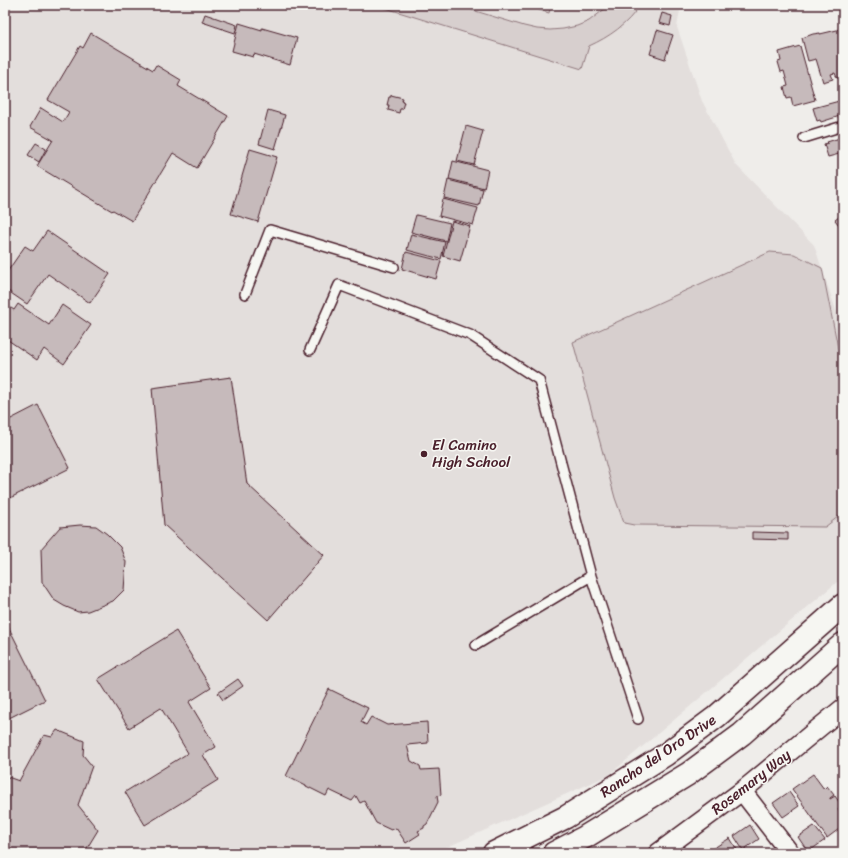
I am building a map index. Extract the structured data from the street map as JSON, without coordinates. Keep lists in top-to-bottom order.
{
  "streets": {
    "main road": ["Rancho del Oro Drive"],
    "street": ["Rosemary Way"]
  },
  "places": ["El Camino High School"]
}
